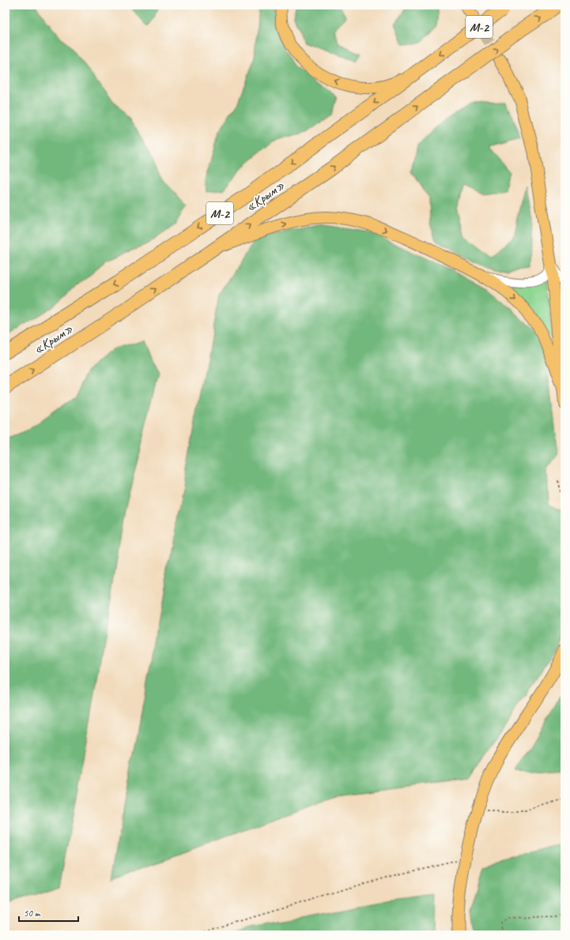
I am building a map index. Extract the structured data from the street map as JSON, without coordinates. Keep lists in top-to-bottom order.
{
  "streets": {
    "highway": ["М-2", "«Крым»"]
  },
  "crossings": [
    ["М-2", "«Крым»"]
  ],
  "scale_bar": "50 m"
}
